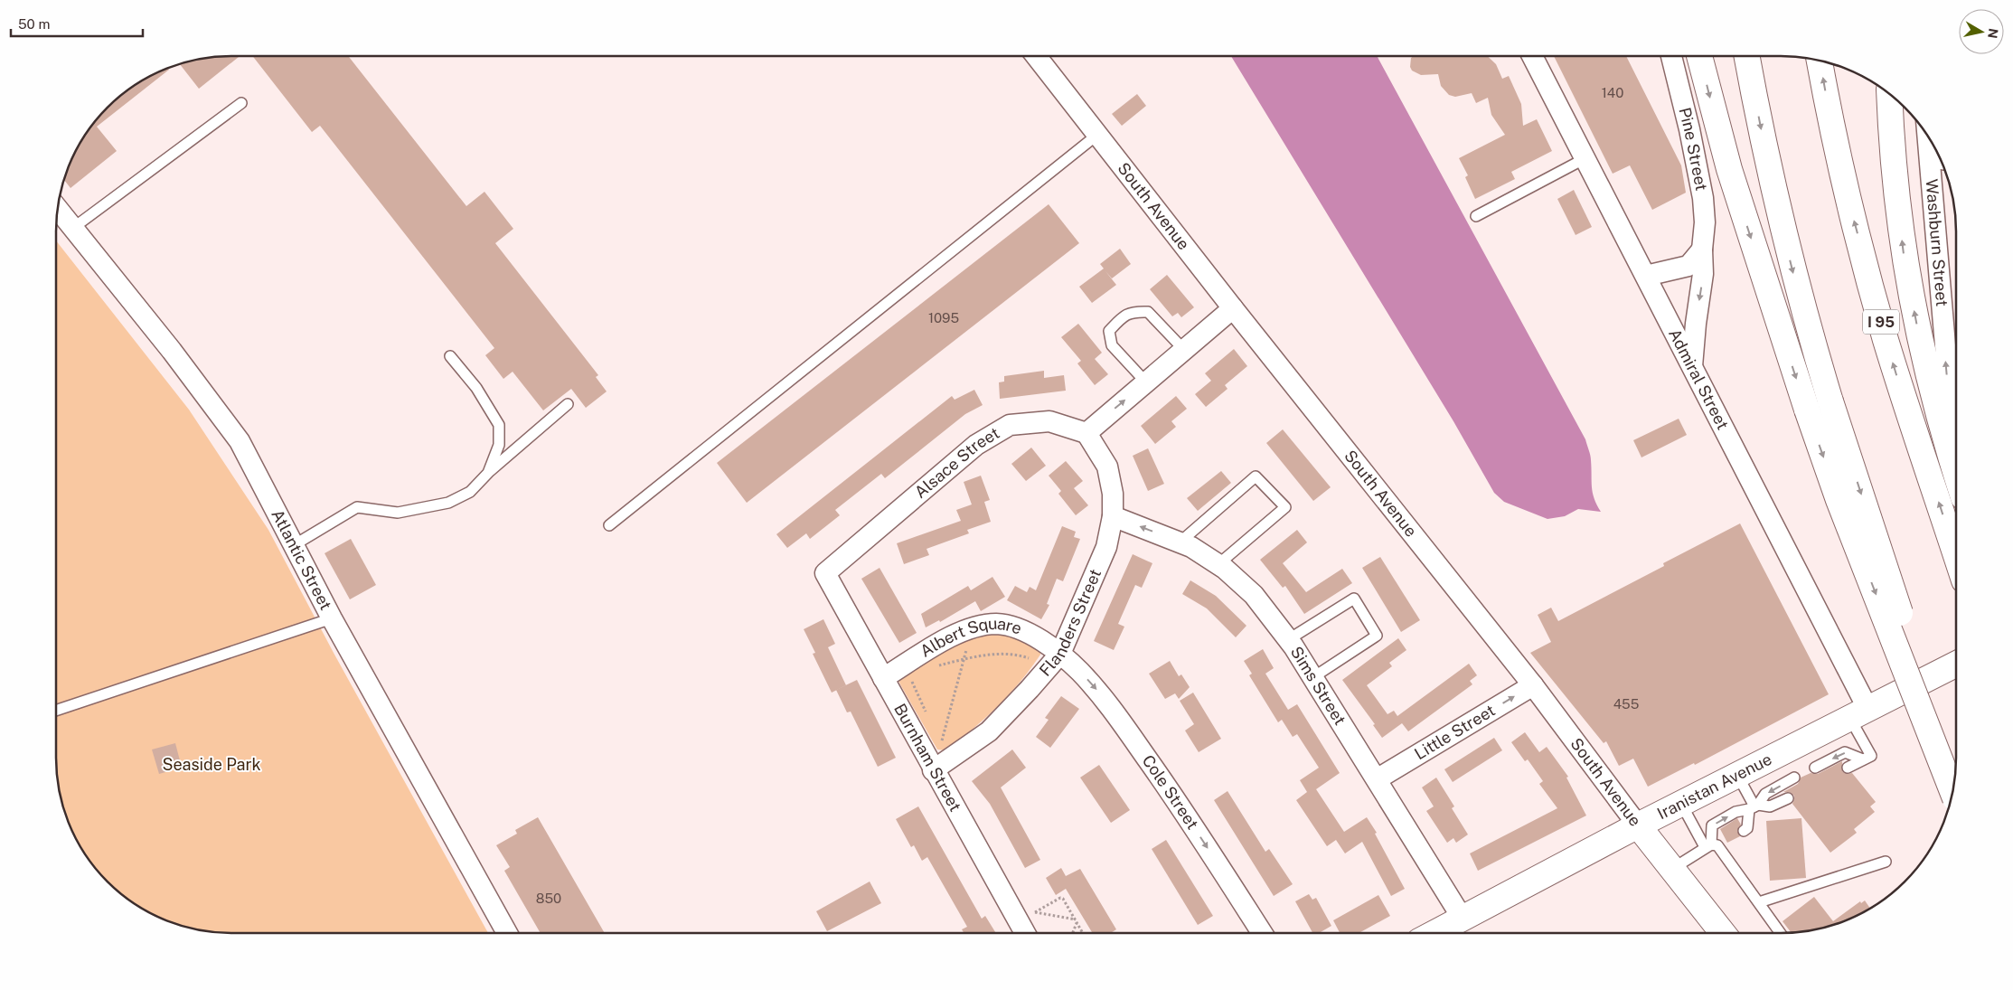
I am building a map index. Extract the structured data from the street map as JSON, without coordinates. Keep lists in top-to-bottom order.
{
  "streets": {
    "main road": ["South Avenue", "I 95", "Iranistan Avenue"],
    "street": [
      "Pine Street",
      "Washburn Street",
      "Admiral Street",
      "Alsace Street",
      "Atlantic Street",
      "Flanders Street",
      "Albert Square",
      "Sims Street",
      "Little Street",
      "Burnham Street",
      "Cole Street"
    ]
  },
  "crossings": [
    ["Pine Street", "Admiral Street"],
    ["South Avenue", "Little Street"],
    ["South Avenue", "Iranistan Avenue"],
    ["Admiral Street", "Iranistan Avenue"],
    ["Alsace Street", "Flanders Street"],
    ["Alsace Street", "Burnham Street"],
    ["Flanders Street", "Albert Square"],
    ["Flanders Street", "Sims Street"],
    ["Flanders Street", "Burnham Street"],
    ["Flanders Street", "Cole Street"],
    ["Albert Square", "Burnham Street"],
    ["Albert Square", "Cole Street"],
    ["Sims Street", "Little Street"],
    ["Sims Street", "Iranistan Avenue"]
  ],
  "one_way": [
    "Pine Street",
    "Washburn Street",
    "Little Street",
    "Cole Street"
  ],
  "parks": ["Seaside Park"],
  "house_numbers": [
    "140",
    "1095",
    "455",
    "850"
  ],
  "scale_bar": "50 m",
  "north": "right"
}
